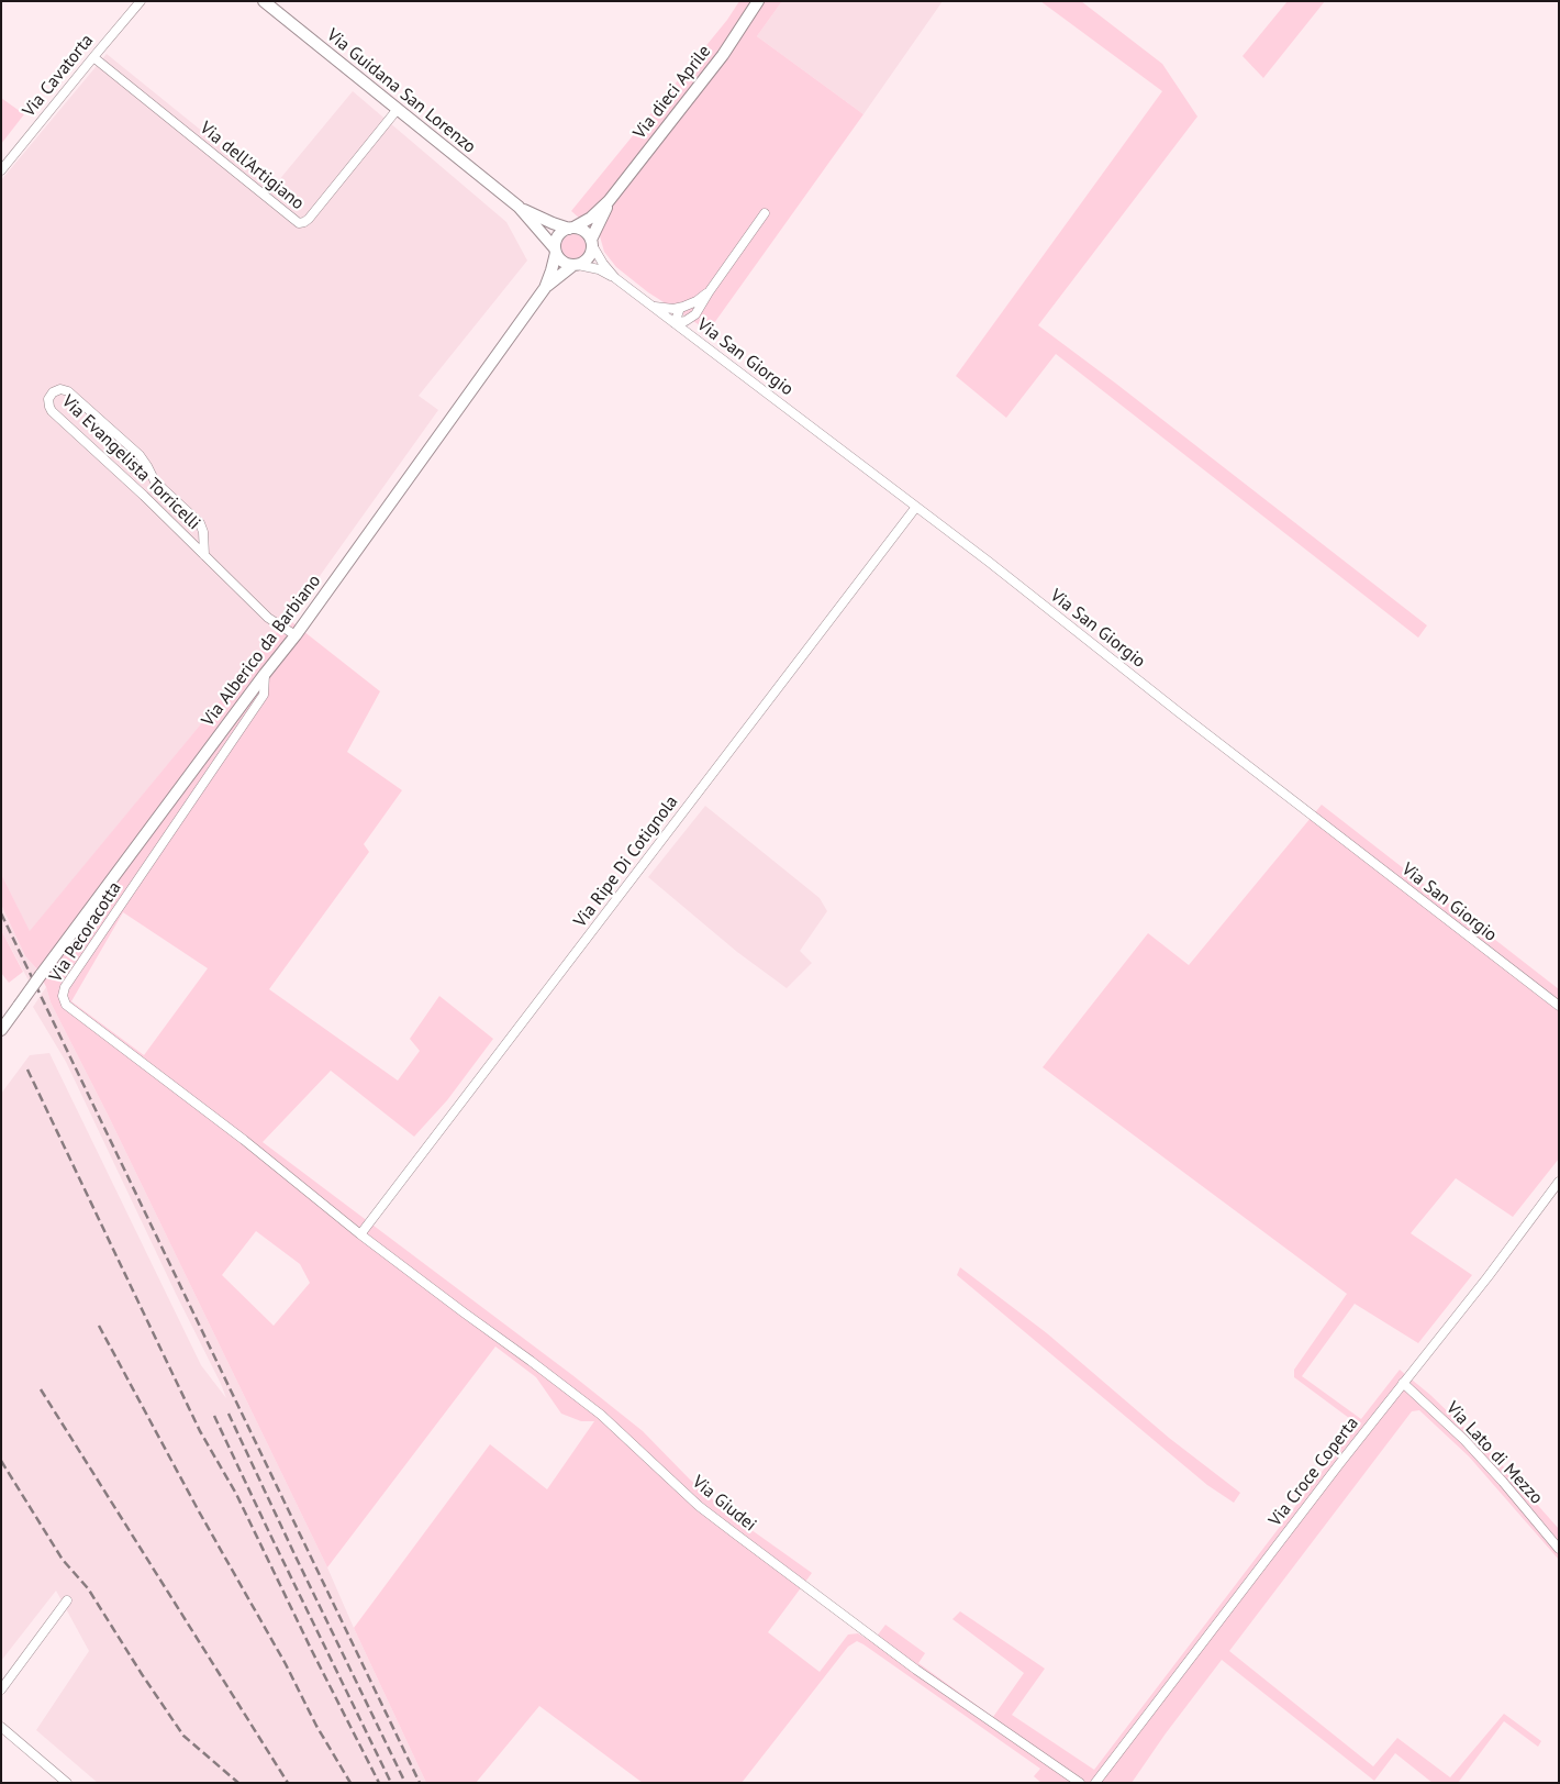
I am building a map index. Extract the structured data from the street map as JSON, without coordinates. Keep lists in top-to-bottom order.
{
  "streets": {
    "main road": ["Via Guidana San Lorenzo", "Via dieci Aprile", "Via Alberico da Barbiano"],
    "street": [
      "Via Cavatorta",
      "Via dell'Artigiano",
      "Via San Giorgio",
      "Via Evangelista Torricelli",
      "Via Ripe Di Cotignola",
      "Via Pecoracotta",
      "Via Lato di Mezzo",
      "Via Croce Coperta",
      "Via Giudei"
    ]
  },
  "crossings": [
    ["Via Cavatorta", "Via dell'Artigiano"],
    ["Via Guidana San Lorenzo", "Via dell'Artigiano"],
    ["Via dieci Aprile", "Via San Giorgio"],
    ["Via dieci Aprile", "Via Alberico da Barbiano"],
    ["Via San Giorgio", "Via Alberico da Barbiano"],
    ["Via San Giorgio", "Via Ripe Di Cotignola"],
    ["Via Evangelista Torricelli", "Via Alberico da Barbiano"],
    ["Via Alberico da Barbiano", "Via Pecoracotta"],
    ["Via Ripe Di Cotignola", "Via Pecoracotta"],
    ["Via Ripe Di Cotignola", "Via Giudei"],
    ["Via Pecoracotta", "Via Giudei"],
    ["Via Lato di Mezzo", "Via Croce Coperta"]
  ]
}
